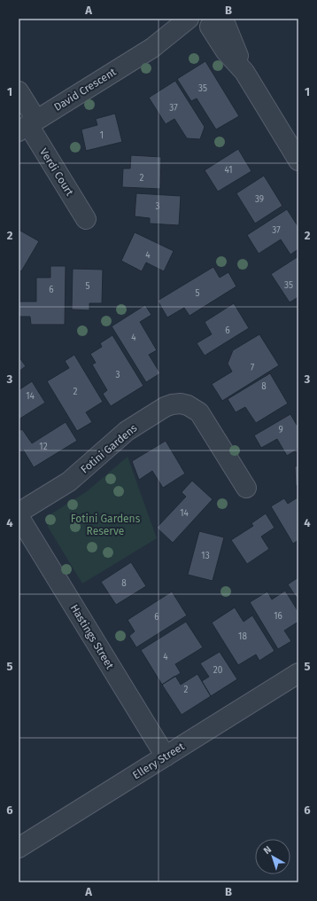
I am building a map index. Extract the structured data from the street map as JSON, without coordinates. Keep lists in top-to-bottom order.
{
  "streets": {
    "street": [
      "David Crescent",
      "Verdi Court",
      "Fotini Gardens",
      "Hastings Street",
      "Ellery Street"
    ]
  },
  "crossings": [
    ["David Crescent", "Verdi Court"],
    ["Hastings Street", "Ellery Street"]
  ],
  "parks": ["Fotini Gardens Reserve"],
  "house_numbers": [
    "35",
    "37",
    "1",
    "41",
    "2",
    "39",
    "3",
    "37",
    "4",
    "35",
    "5",
    "6",
    "5",
    "6",
    "4",
    "7",
    "3",
    "8",
    "2",
    "14",
    "9",
    "12",
    "14",
    "13",
    "8",
    "16",
    "6",
    "18",
    "4",
    "20",
    "2"
  ],
  "north": "top left",
  "grid": {
    "columns": ["A", "B"],
    "rows": [
      "1",
      "2",
      "3",
      "4",
      "5",
      "6"
    ]
  }
}
